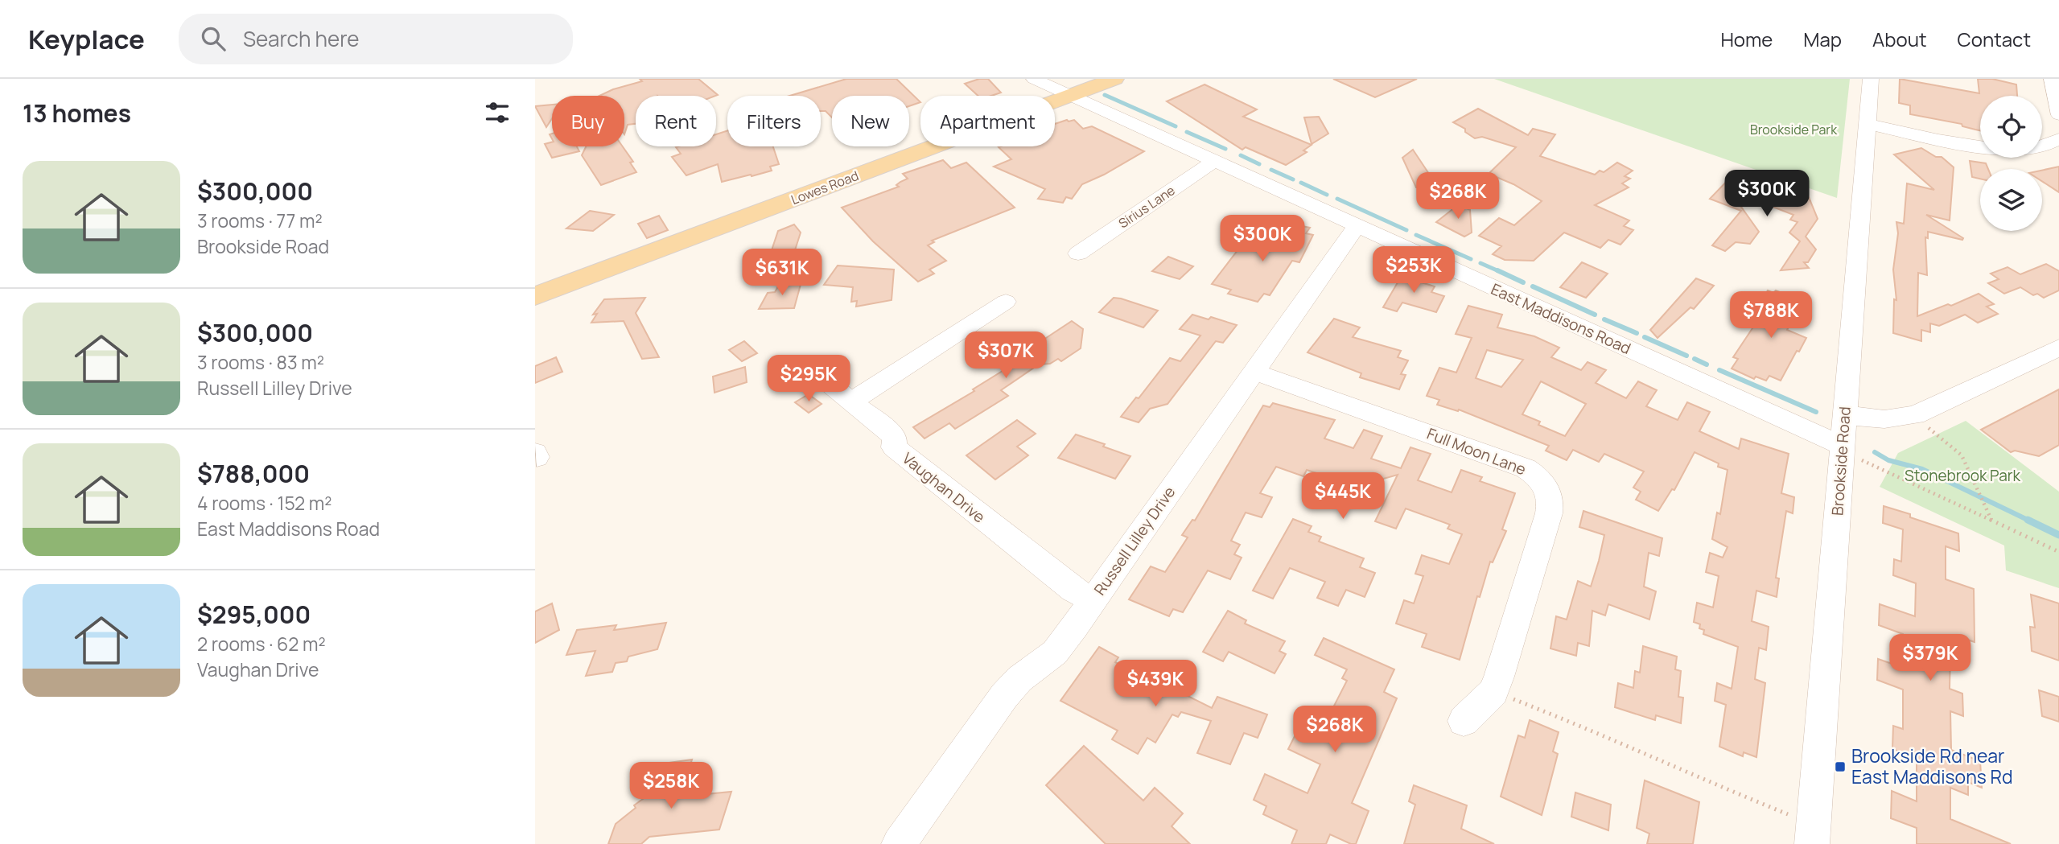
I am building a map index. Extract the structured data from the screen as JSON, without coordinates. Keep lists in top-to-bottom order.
{
  "streets": {
    "main road": ["Lowes Road"],
    "street": [
      "Sirius Lane",
      "East Maddisons Road",
      "Full Moon Lane",
      "Brookside Road",
      "Vaughan Drive",
      "Russell Lilley Drive"
    ]
  },
  "crossings": [
    ["Lowes Road", "East Maddisons Road"],
    ["Sirius Lane", "East Maddisons Road"],
    ["East Maddisons Road", "Brookside Road"],
    ["East Maddisons Road", "Russell Lilley Drive"],
    ["Full Moon Lane", "Russell Lilley Drive"],
    ["Vaughan Drive", "Russell Lilley Drive"]
  ],
  "parks": ["Brookside Park", "Stonebrook Park"],
  "places": {
    "transit": ["Brookside Rd near East Maddisons Rd"]
  },
  "page": {
    "header": "Keyplace",
    "search": "Search here",
    "nav": [
      "Home",
      "Map",
      "About",
      "Contact"
    ],
    "heading": "13 homes",
    "chip": [
      "Buy",
      "Rent",
      "Filters",
      "New",
      "Apartment"
    ],
    "list": [
      {
        "name": "$300,000",
        "note": "3 rooms · 77 m² · Brookside Road"
      },
      {
        "name": "$300,000",
        "note": "3 rooms · 83 m² · Russell Lilley Drive"
      },
      {
        "name": "$788,000",
        "note": "4 rooms · 152 m² · East Maddisons Road"
      },
      {
        "name": "$295,000",
        "note": "2 rooms · 62 m² · Vaughan Drive"
      }
    ],
    "price": [
      "$300K",
      "$268K",
      "$300K",
      "$253K",
      "$631K",
      "$788K",
      "$307K",
      "$295K",
      "$445K",
      "$379K",
      "$439K",
      "$268K",
      "$258K"
    ]
  }
}
